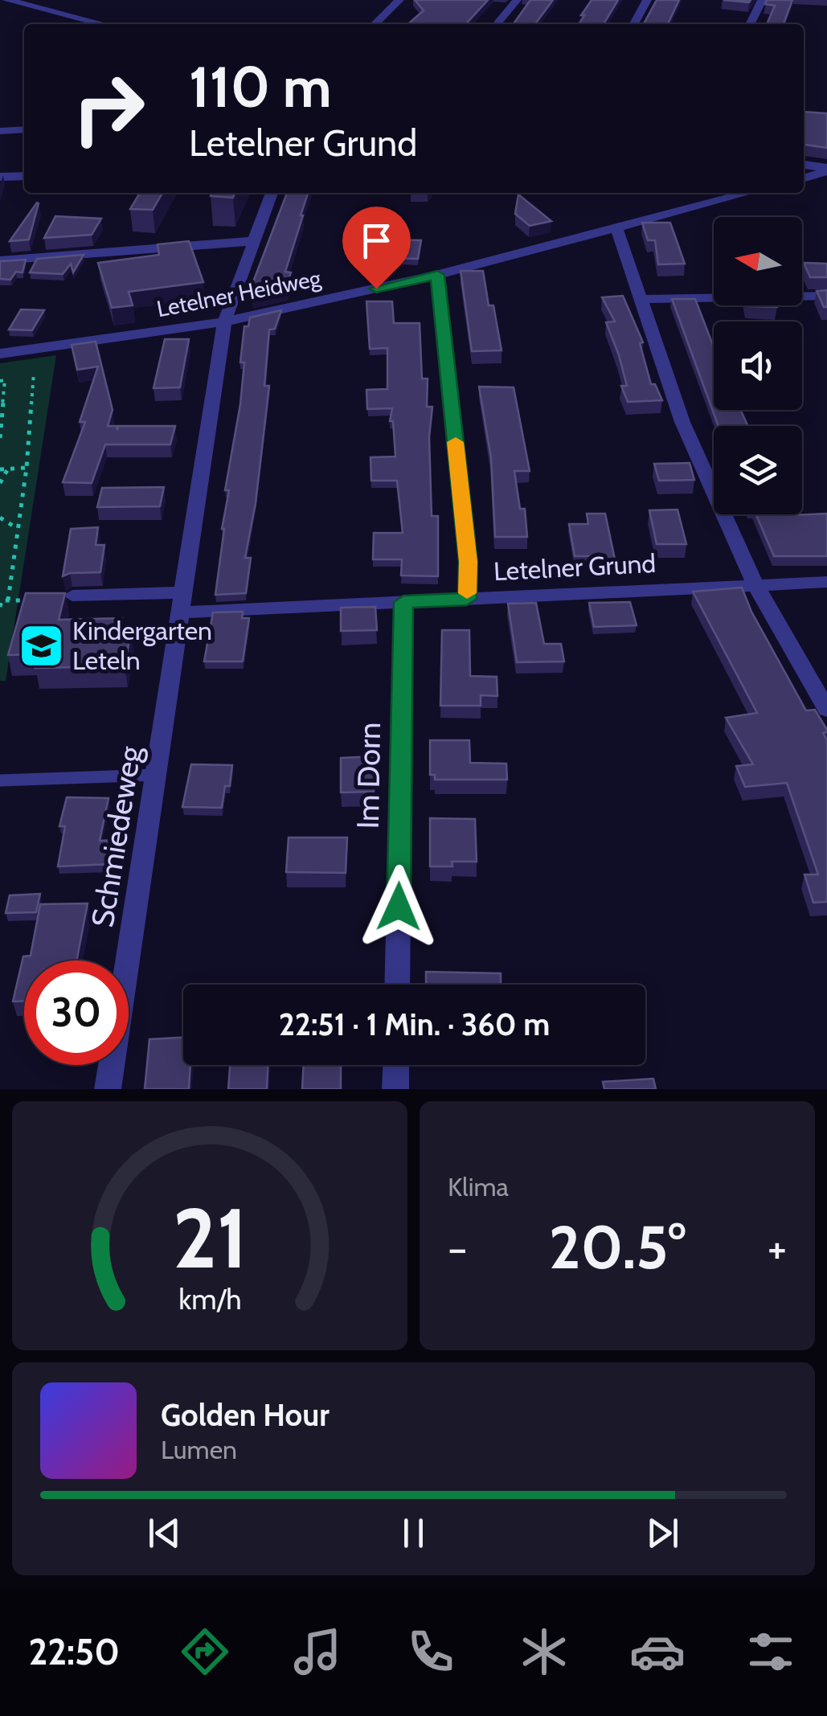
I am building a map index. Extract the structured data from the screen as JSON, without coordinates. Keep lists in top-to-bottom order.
{
  "streets": {
    "street": [
      "Letelner Heidweg",
      "Letelner Grund",
      "Im Dorn",
      "Schmiedeweg"
    ]
  },
  "crossings": [
    ["Letelner Heidweg", "Schmiedeweg"],
    ["Letelner Grund", "Im Dorn"],
    ["Letelner Grund", "Schmiedeweg"]
  ],
  "places": {
    "school or university": ["Kindergarten Leteln"]
  },
  "north": "left",
  "page": {
    "turn": ["110 m", "Letelner Grund"],
    "limit": "30",
    "trip": "22:51 · 1 Min. · 360 m",
    "tile": "Klima",
    "heat": ["−", "20.5°", "+"],
    "song": ["Golden Hour", "Lumen"],
    "tabs": "22:50",
    "gauge": ["21", "km/h"]
  }
}
